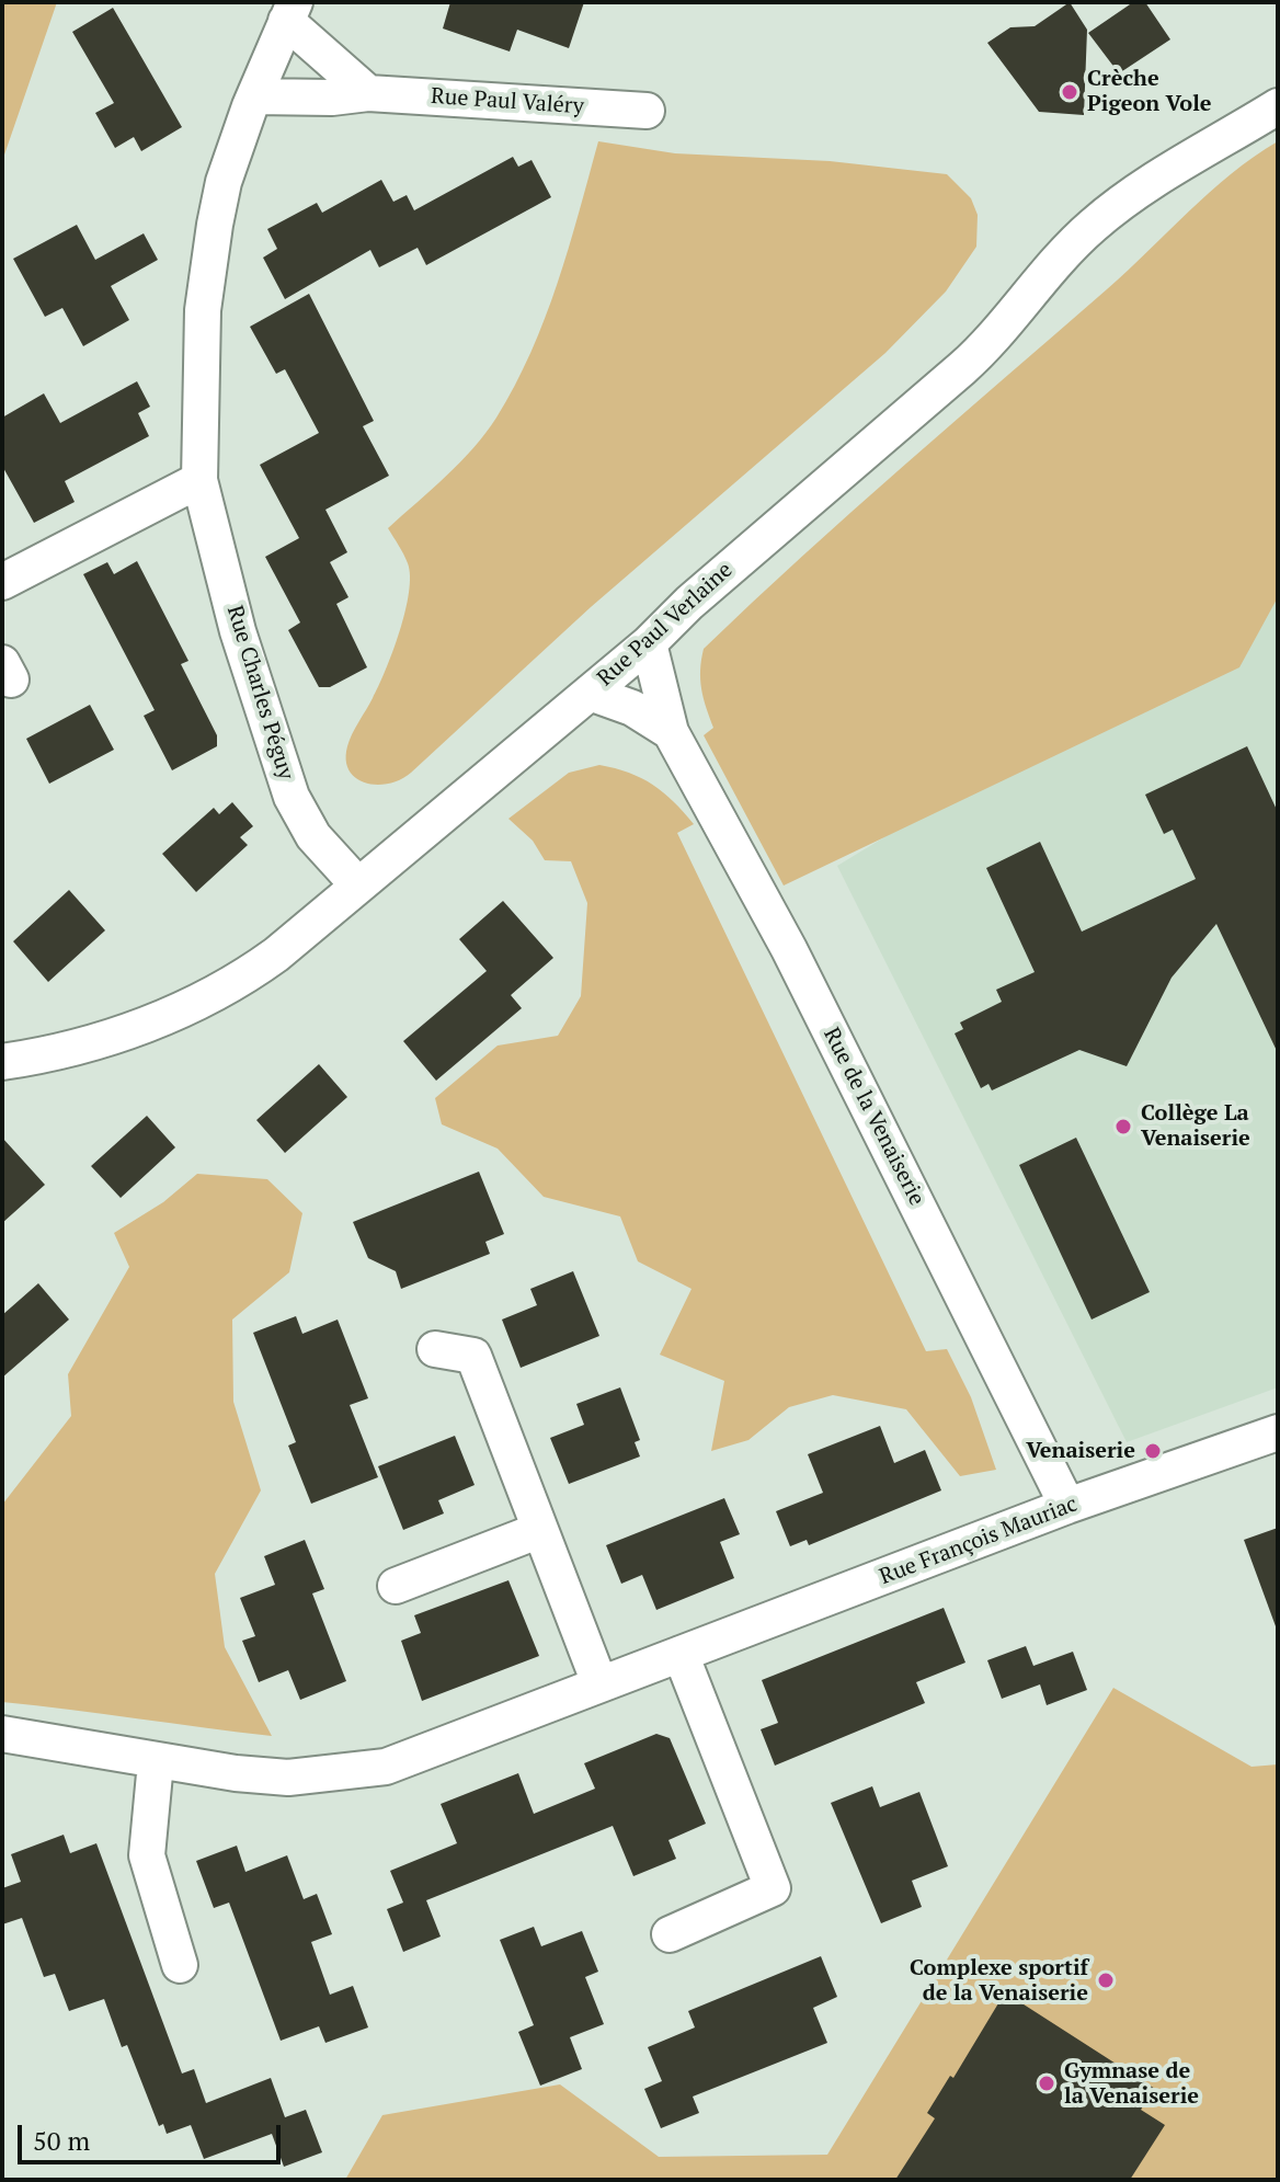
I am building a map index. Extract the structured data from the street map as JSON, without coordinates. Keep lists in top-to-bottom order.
{
  "streets": {
    "street": [
      "Rue Paul Valéry",
      "Rue Paul Verlaine",
      "Rue Charles Péguy",
      "Rue de la Venaiserie",
      "Rue François Mauriac"
    ]
  },
  "crossings": [
    ["Rue Paul Valéry", "Rue Charles Péguy"],
    ["Rue Paul Verlaine", "Rue Charles Péguy"],
    ["Rue Paul Verlaine", "Rue de la Venaiserie"],
    ["Rue de la Venaiserie", "Rue François Mauriac"]
  ],
  "places": [
    "Crèche Pigeon Vole",
    "Collège La Venaiserie",
    "Venaiserie",
    "Complexe sportif de la Venaiserie",
    "Gymnase de la Venaiserie"
  ],
  "scale_bar": "50 m"
}
